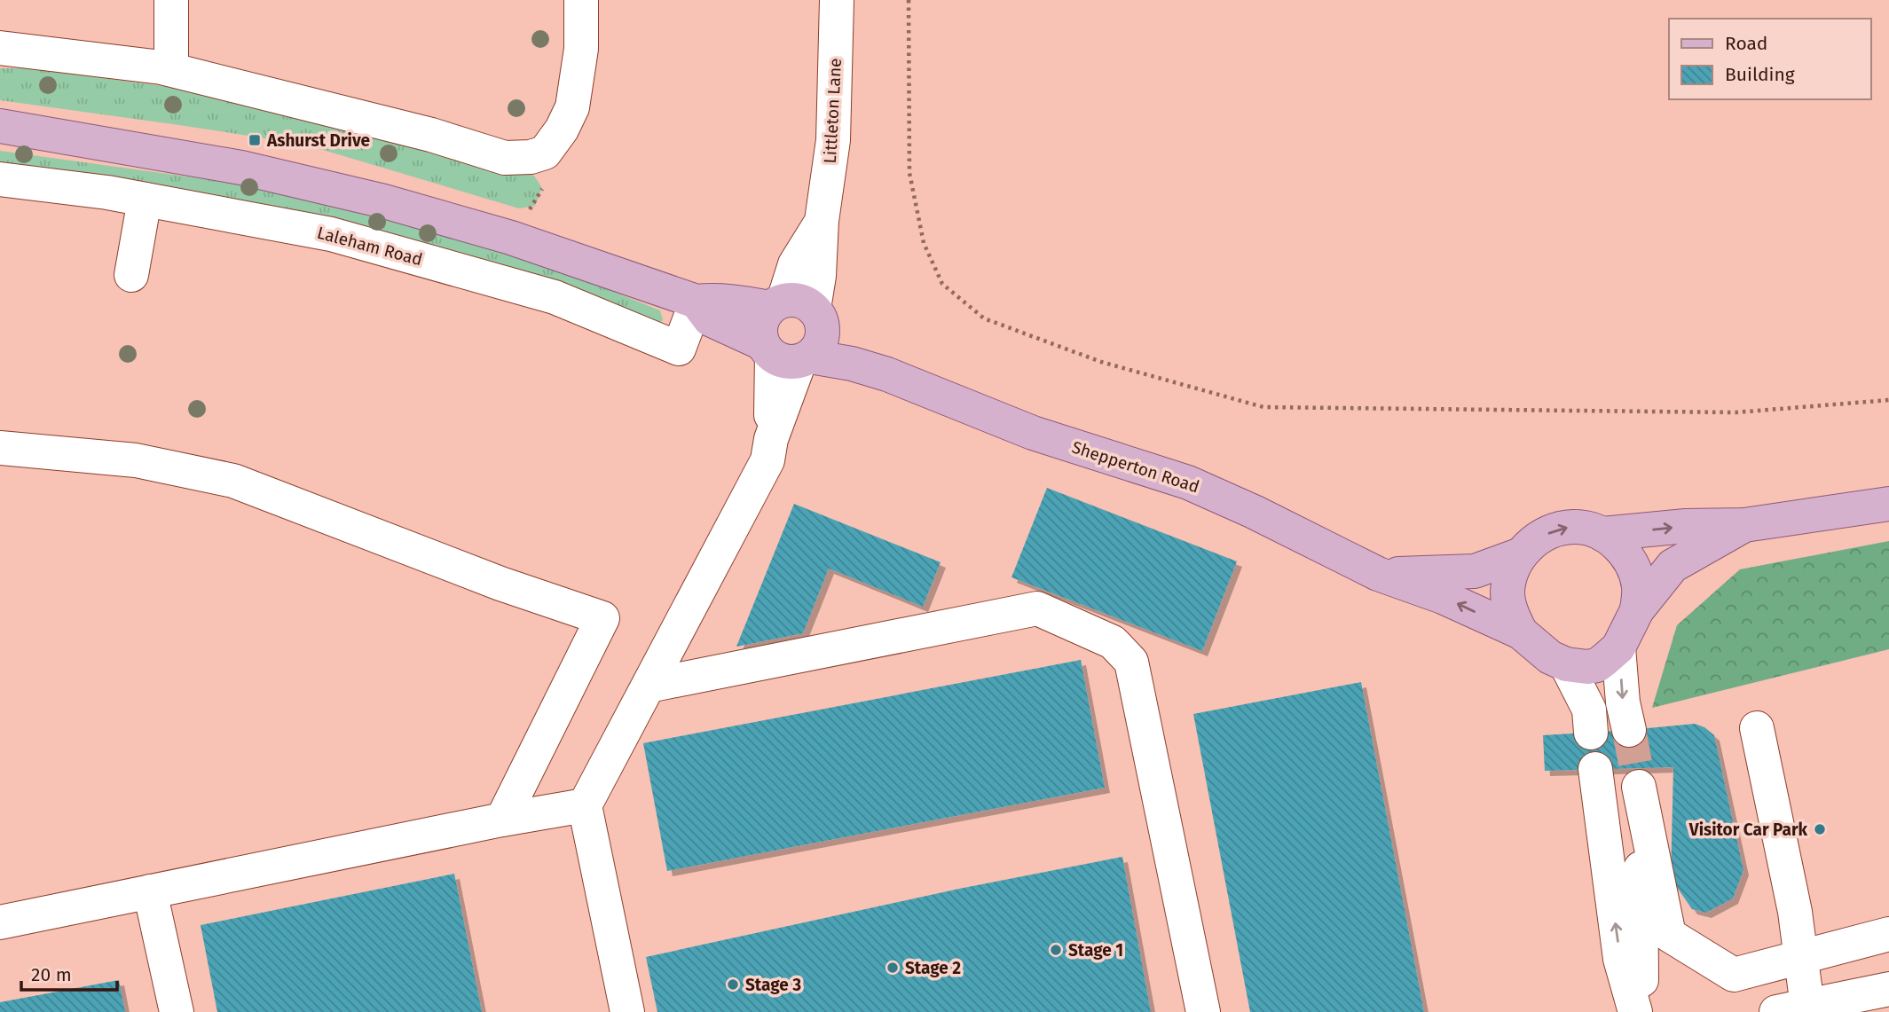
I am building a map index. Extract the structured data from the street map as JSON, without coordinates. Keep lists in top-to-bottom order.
{
  "streets": {
    "main road": ["Shepperton Road"],
    "street": ["Littleton Lane", "Laleham Road"]
  },
  "crossings": [
    ["Littleton Lane", "Shepperton Road"]
  ],
  "places": {
    "transit": ["Ashurst Drive"],
    "other": [
      "Visitor Car Park",
      "Stage 1",
      "Stage 2",
      "Stage 3"
    ]
  },
  "legend": ["Road", "Building"],
  "scale_bar": "20 m"
}
